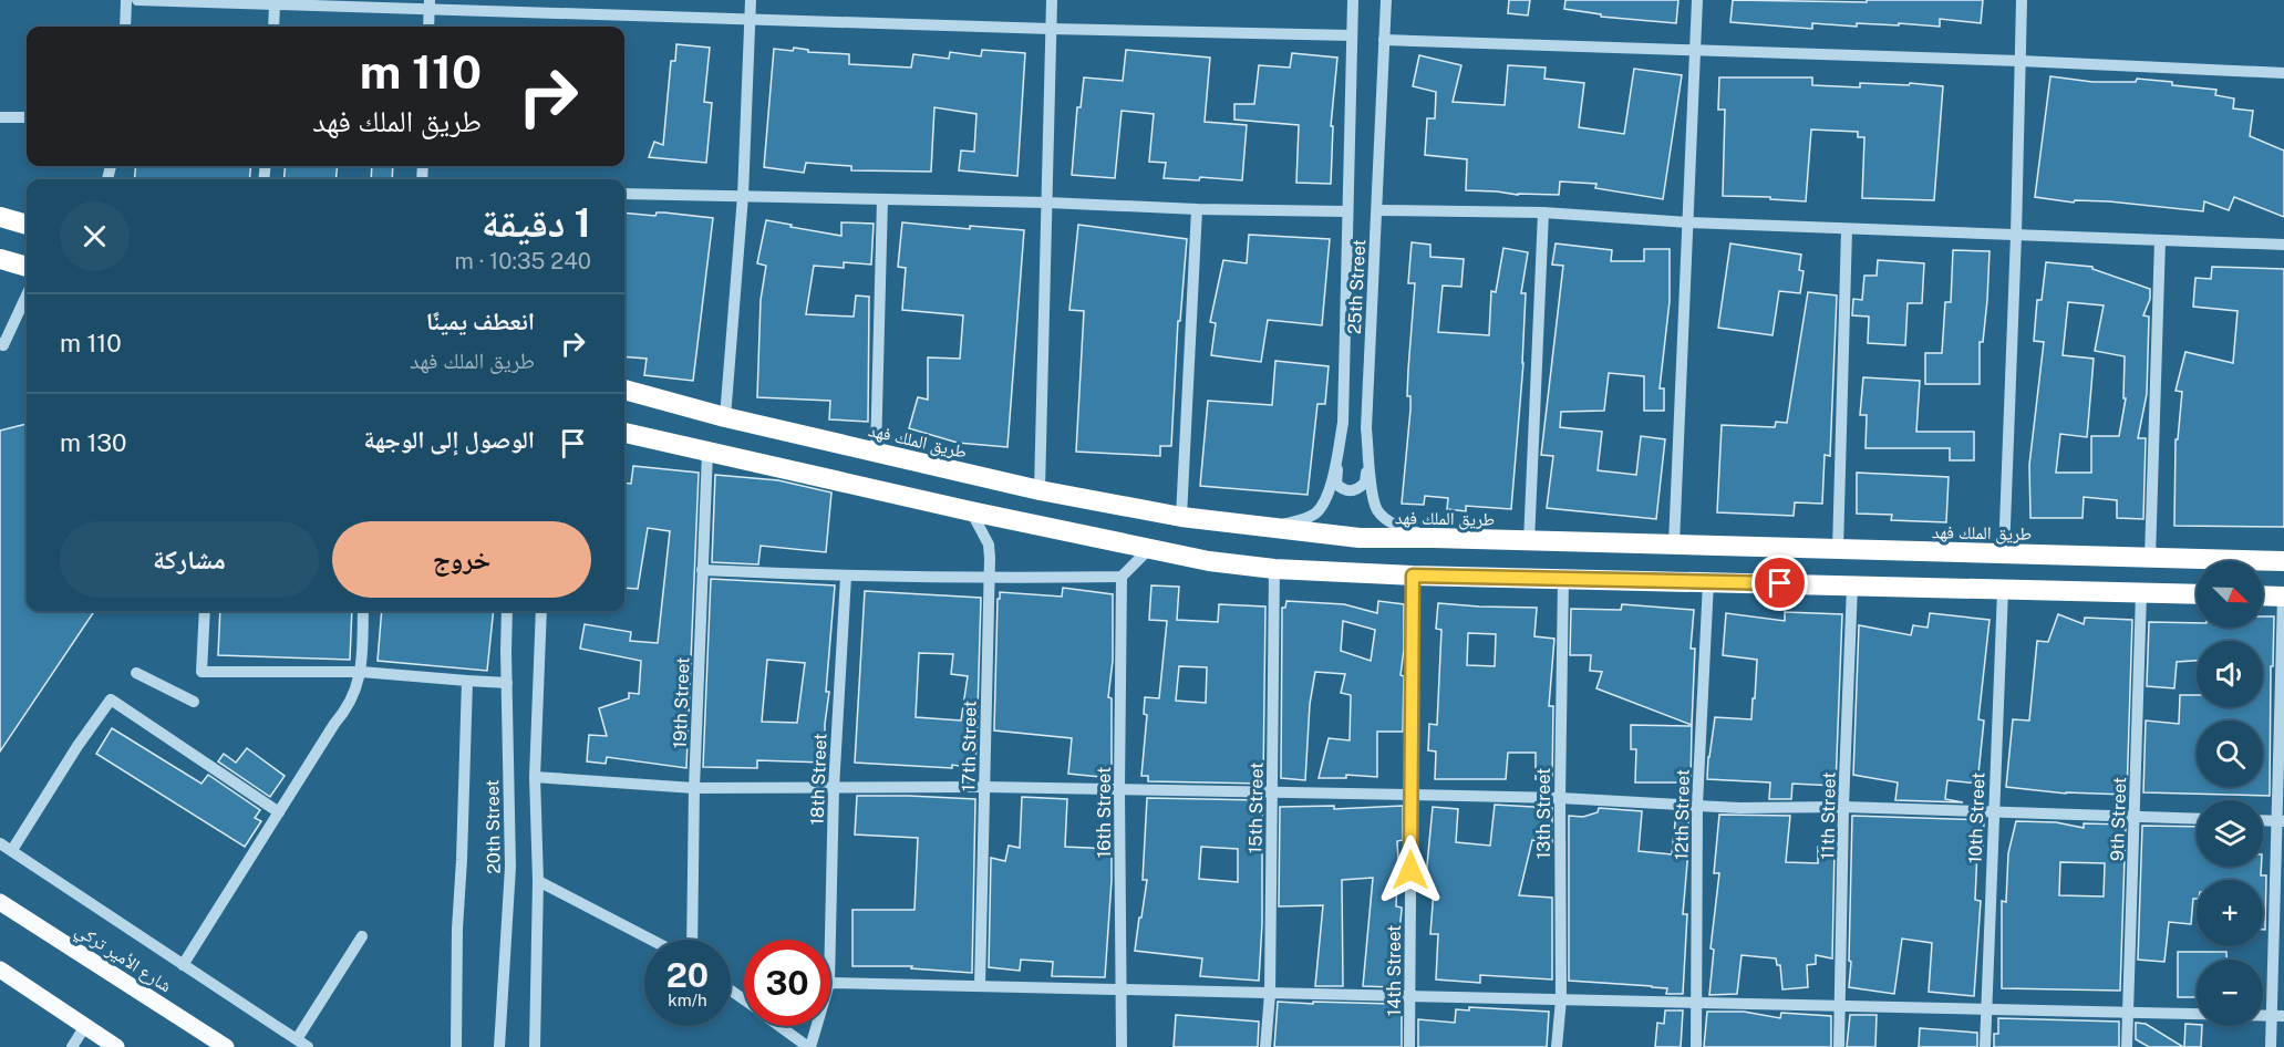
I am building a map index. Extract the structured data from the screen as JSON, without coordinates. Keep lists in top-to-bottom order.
{
  "streets": {
    "highway": ["طريق الملك فهد"],
    "main road": ["شارع الأمير تركي"],
    "street": [
      "25th Street",
      "19th Street",
      "17th Street",
      "18th Street",
      "15th Street",
      "16th Street",
      "13th Street",
      "12th Street",
      "11th Street",
      "10th Street",
      "9th Street",
      "20th Street",
      "14th Street"
    ]
  },
  "crossings": [
    ["25th Street", "طريق الملك فهد"]
  ],
  "north": "bottom right",
  "page": {
    "turn": ["110 m", "طريق الملك فهد"],
    "heading": ["1 دقيقة", "240 m · 10:35"],
    "list": [
      {
        "name": "انعطف يمينًا",
        "note": "طريق الملك فهد",
        "value": "110 m"
      },
      {
        "name": "الوصول إلى الوجهة",
        "value": "130 m"
      }
    ],
    "buttons": ["خروج", "مشاركة"],
    "map_buttons": ["+", "−"],
    "speed": "20 km/h",
    "limit": "30"
  }
}
